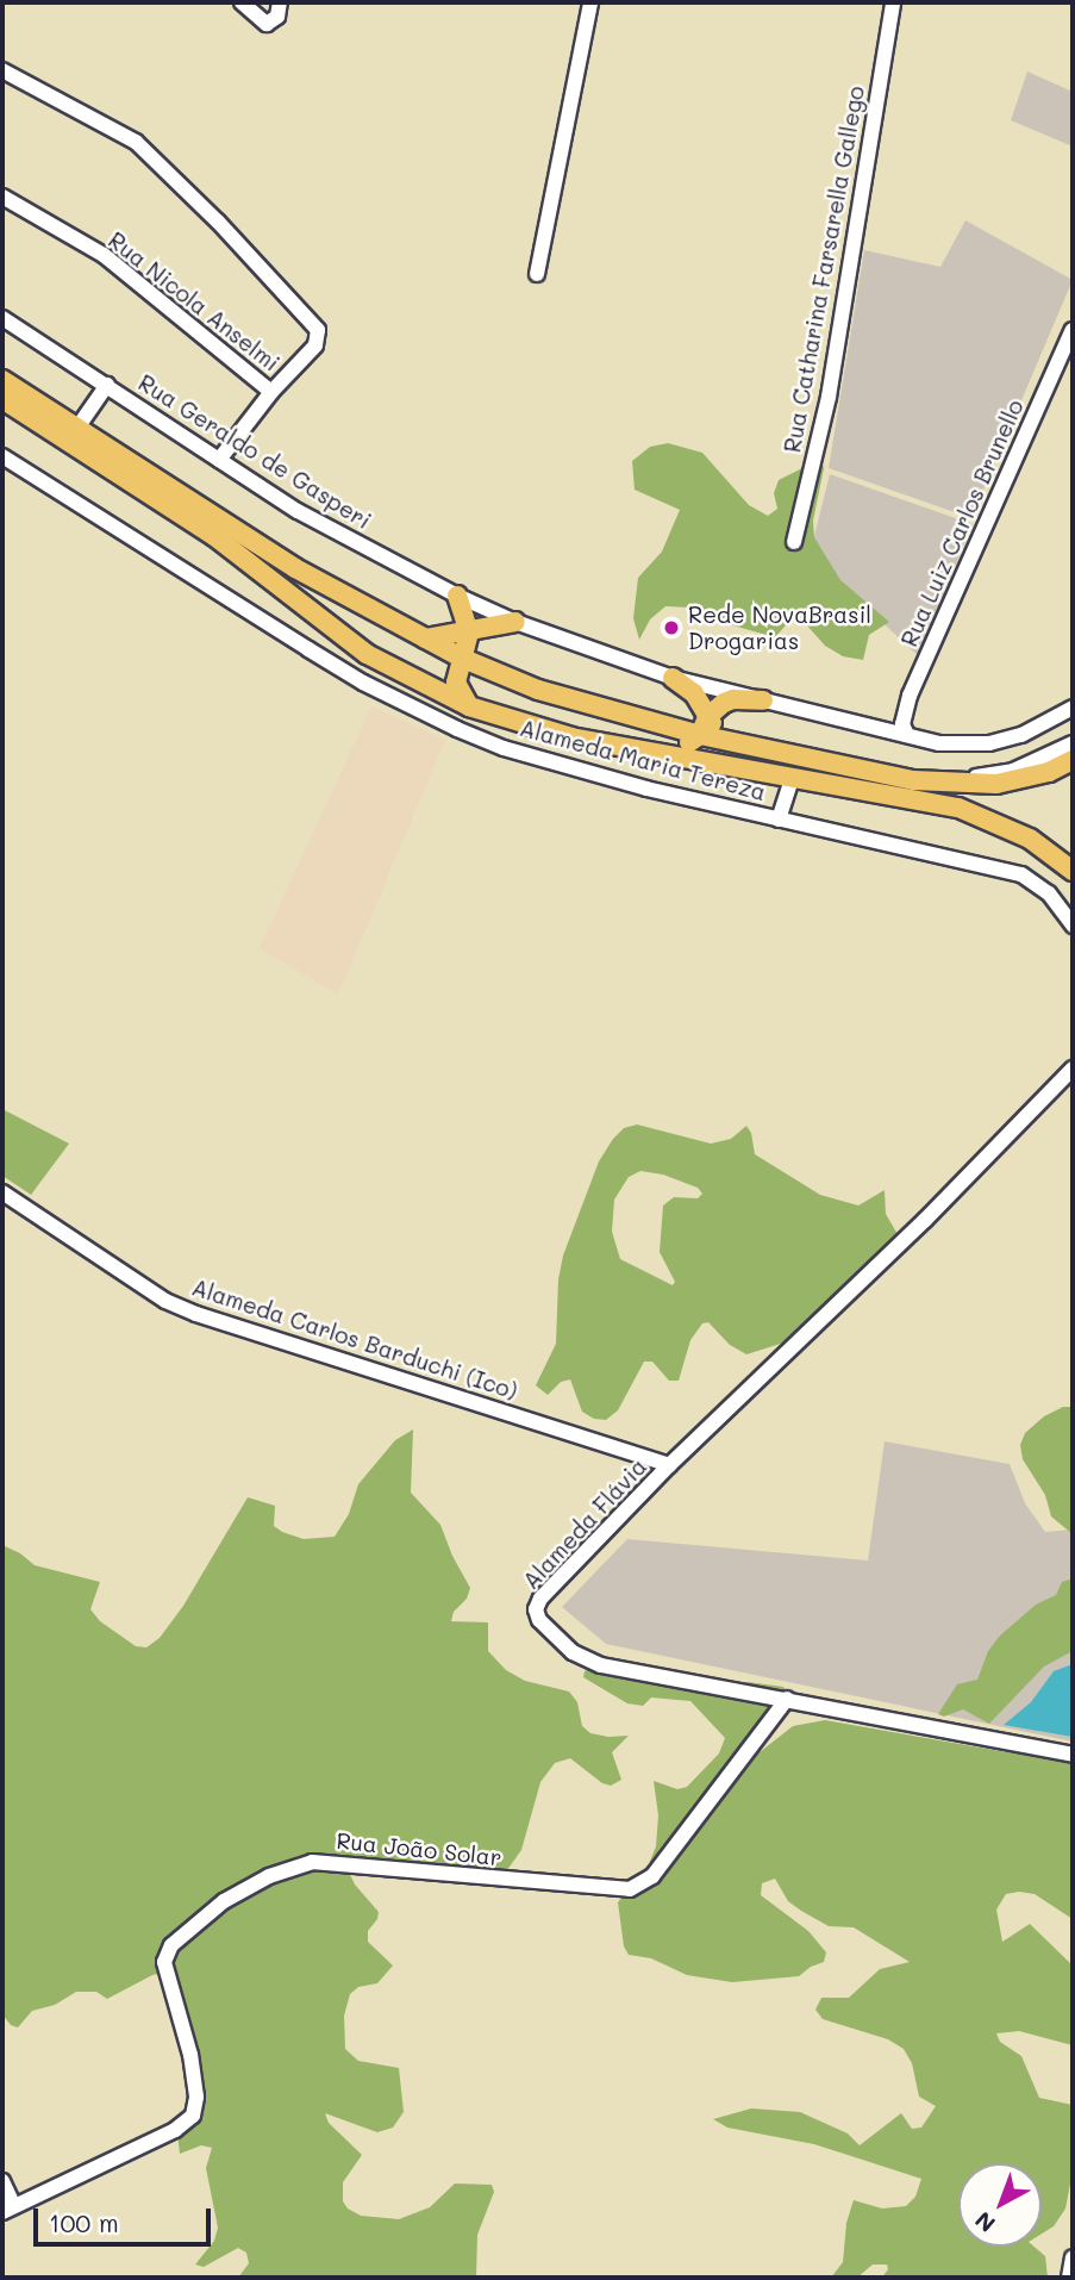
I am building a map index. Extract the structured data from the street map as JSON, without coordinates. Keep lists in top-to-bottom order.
{
  "streets": {
    "street": [
      "Rua Catharina Farsarella Gallego",
      "Rua Nicola Anselmi",
      "Rua Geraldo de Gasperi",
      "Rua Luiz Carlos Brunello",
      "Alameda Maria Tereza",
      "Alameda Carlos Barduchi (Ico)",
      "Alameda Flávia",
      "Rua João Solar"
    ]
  },
  "crossings": [
    ["Rua Geraldo de Gasperi", "Rua Luiz Carlos Brunello"],
    ["Alameda Carlos Barduchi (Ico)", "Alameda Flávia"],
    ["Alameda Flávia", "Rua João Solar"]
  ],
  "places": ["Rede NovaBrasil Drogarias"],
  "scale_bar": "100 m",
  "north": "bottom left"
}
